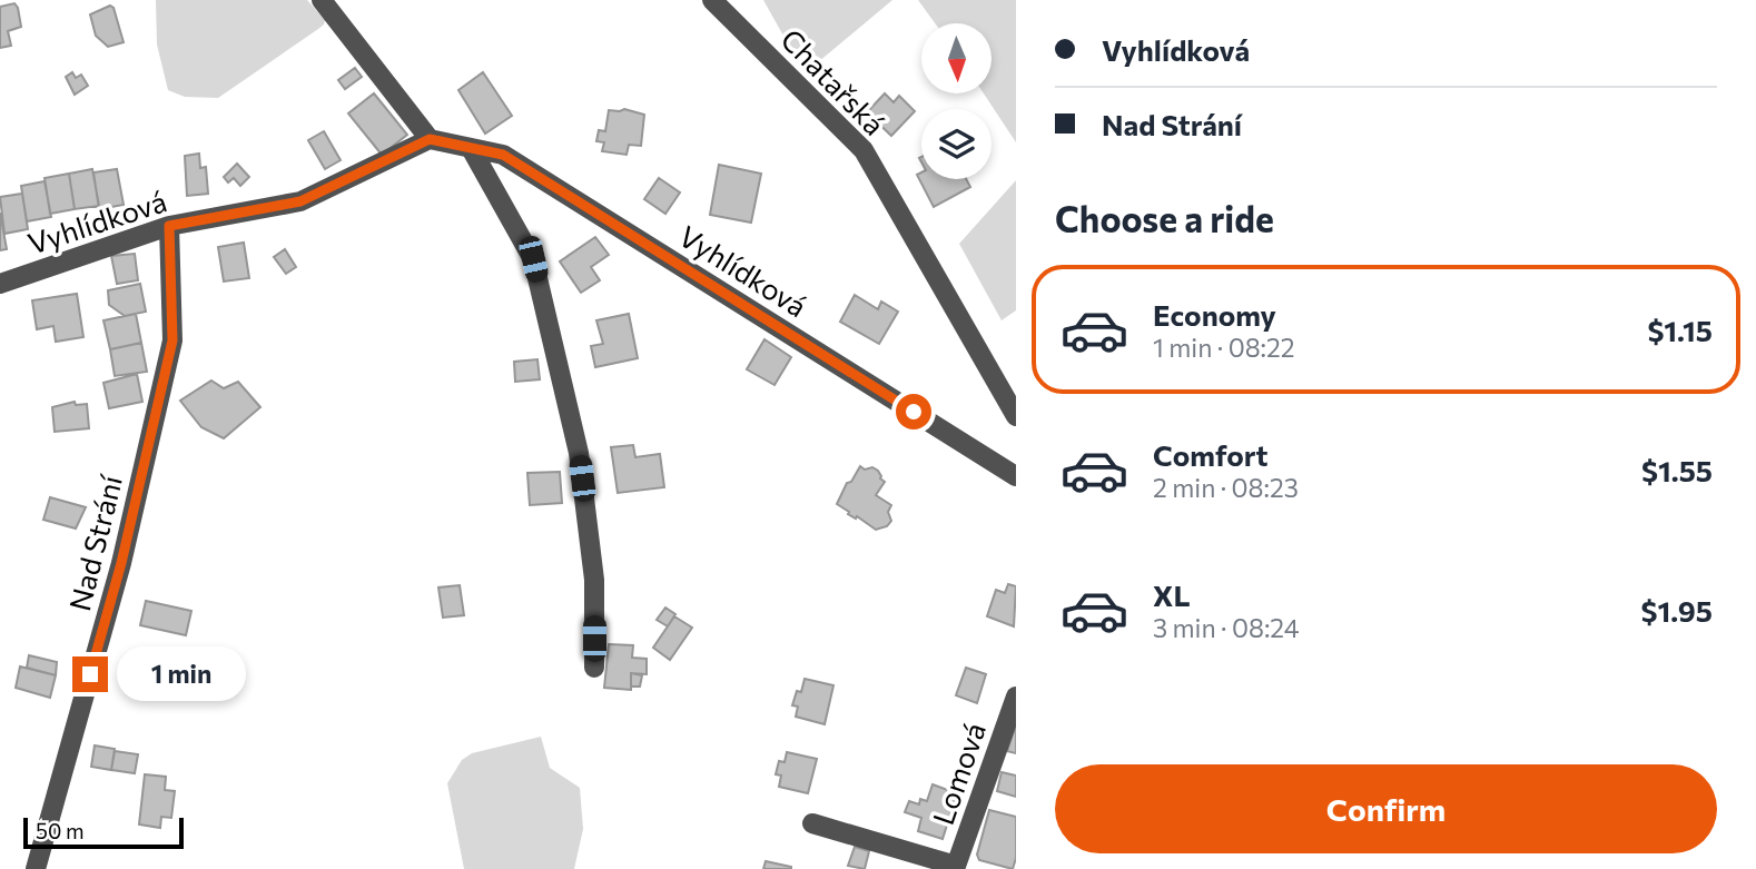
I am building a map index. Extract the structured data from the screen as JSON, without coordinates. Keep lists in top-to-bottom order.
{
  "streets": {
    "street": [
      "Chatařská",
      "Vyhlídková",
      "Nad Strání",
      "Lomová"
    ]
  },
  "crossings": [
    ["Vyhlídková", "Nad Strání"]
  ],
  "scale_bar": "50 m",
  "north": "bottom",
  "page": {
    "banner": ["Vyhlídková", "Nad Strání"],
    "heading": "Choose a ride",
    "list": [
      {
        "name": "Economy",
        "note": "1 min · 08:22",
        "value": "$1.15"
      },
      {
        "name": "Comfort",
        "note": "2 min · 08:23",
        "value": "$1.55"
      },
      {
        "name": "XL",
        "note": "3 min · 08:24",
        "value": "$1.95"
      }
    ],
    "bubble": "1 min",
    "buttons": "Confirm",
    "scale": "50 m"
  }
}
